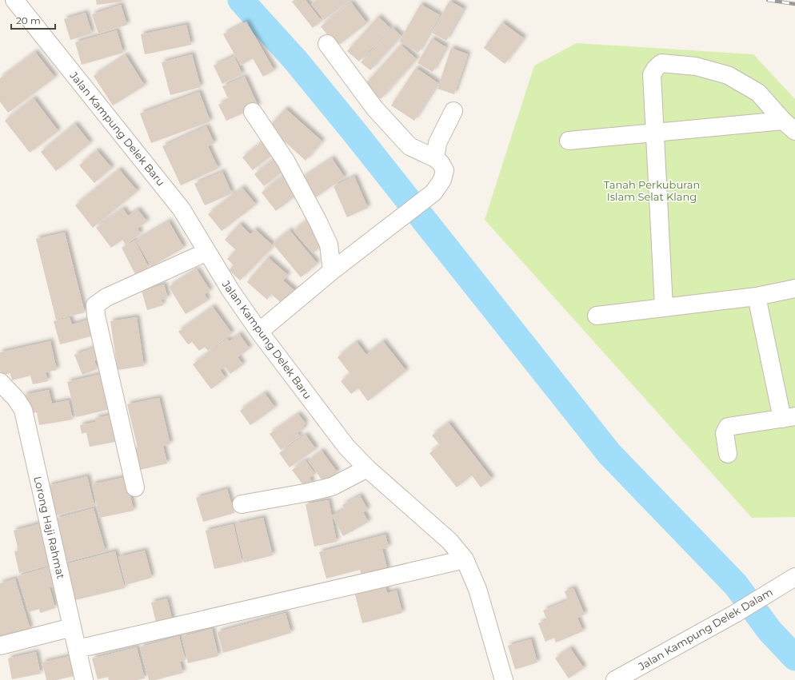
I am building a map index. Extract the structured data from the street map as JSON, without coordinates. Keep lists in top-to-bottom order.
{
  "streets": {
    "street": ["Jalan Kampung Delek Baru", "Lorong Haji Rahmat", "Jalan Kampung Delek Dalam"]
  },
  "parks": ["Tanah Perkuburan Islam Selat Klang"],
  "scale_bar": "20 m"
}
